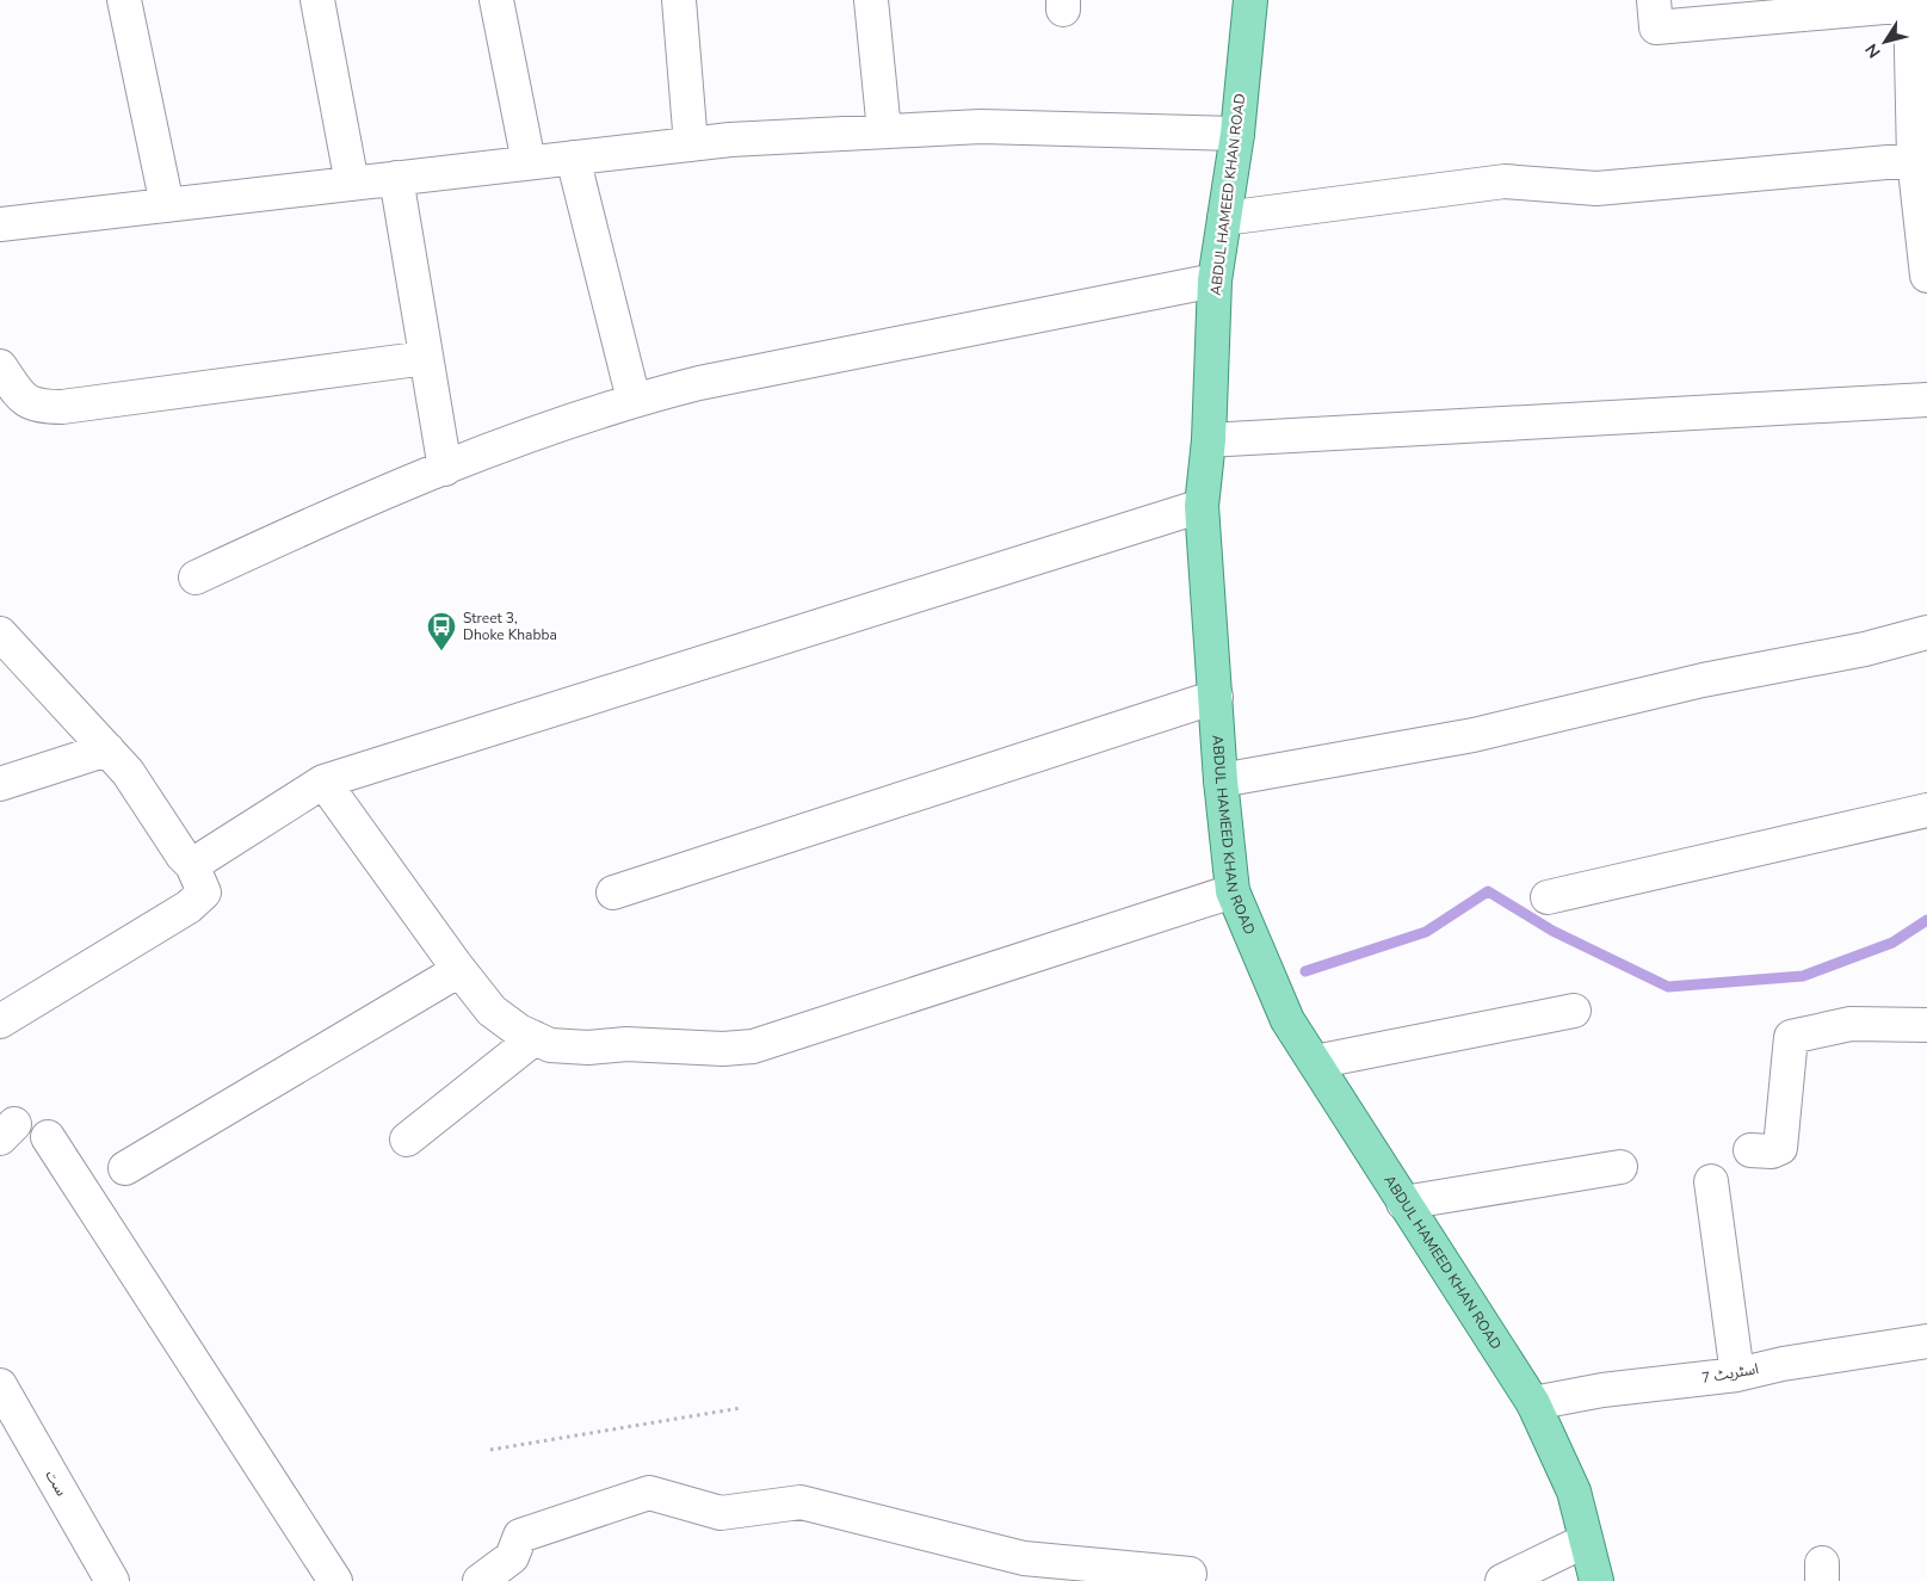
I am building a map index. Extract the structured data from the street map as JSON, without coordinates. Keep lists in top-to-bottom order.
{
  "streets": {
    "main road": ["ABDUL HAMEED KHAN ROAD"],
    "street": ["اسٹریٹ 7", "ست"]
  },
  "crossings": [
    ["ABDUL HAMEED KHAN ROAD", "اسٹریٹ 7"]
  ],
  "places": {
    "bus stop": ["Street 3, Dhoke Khabba"]
  },
  "north": "bottom left"
}
